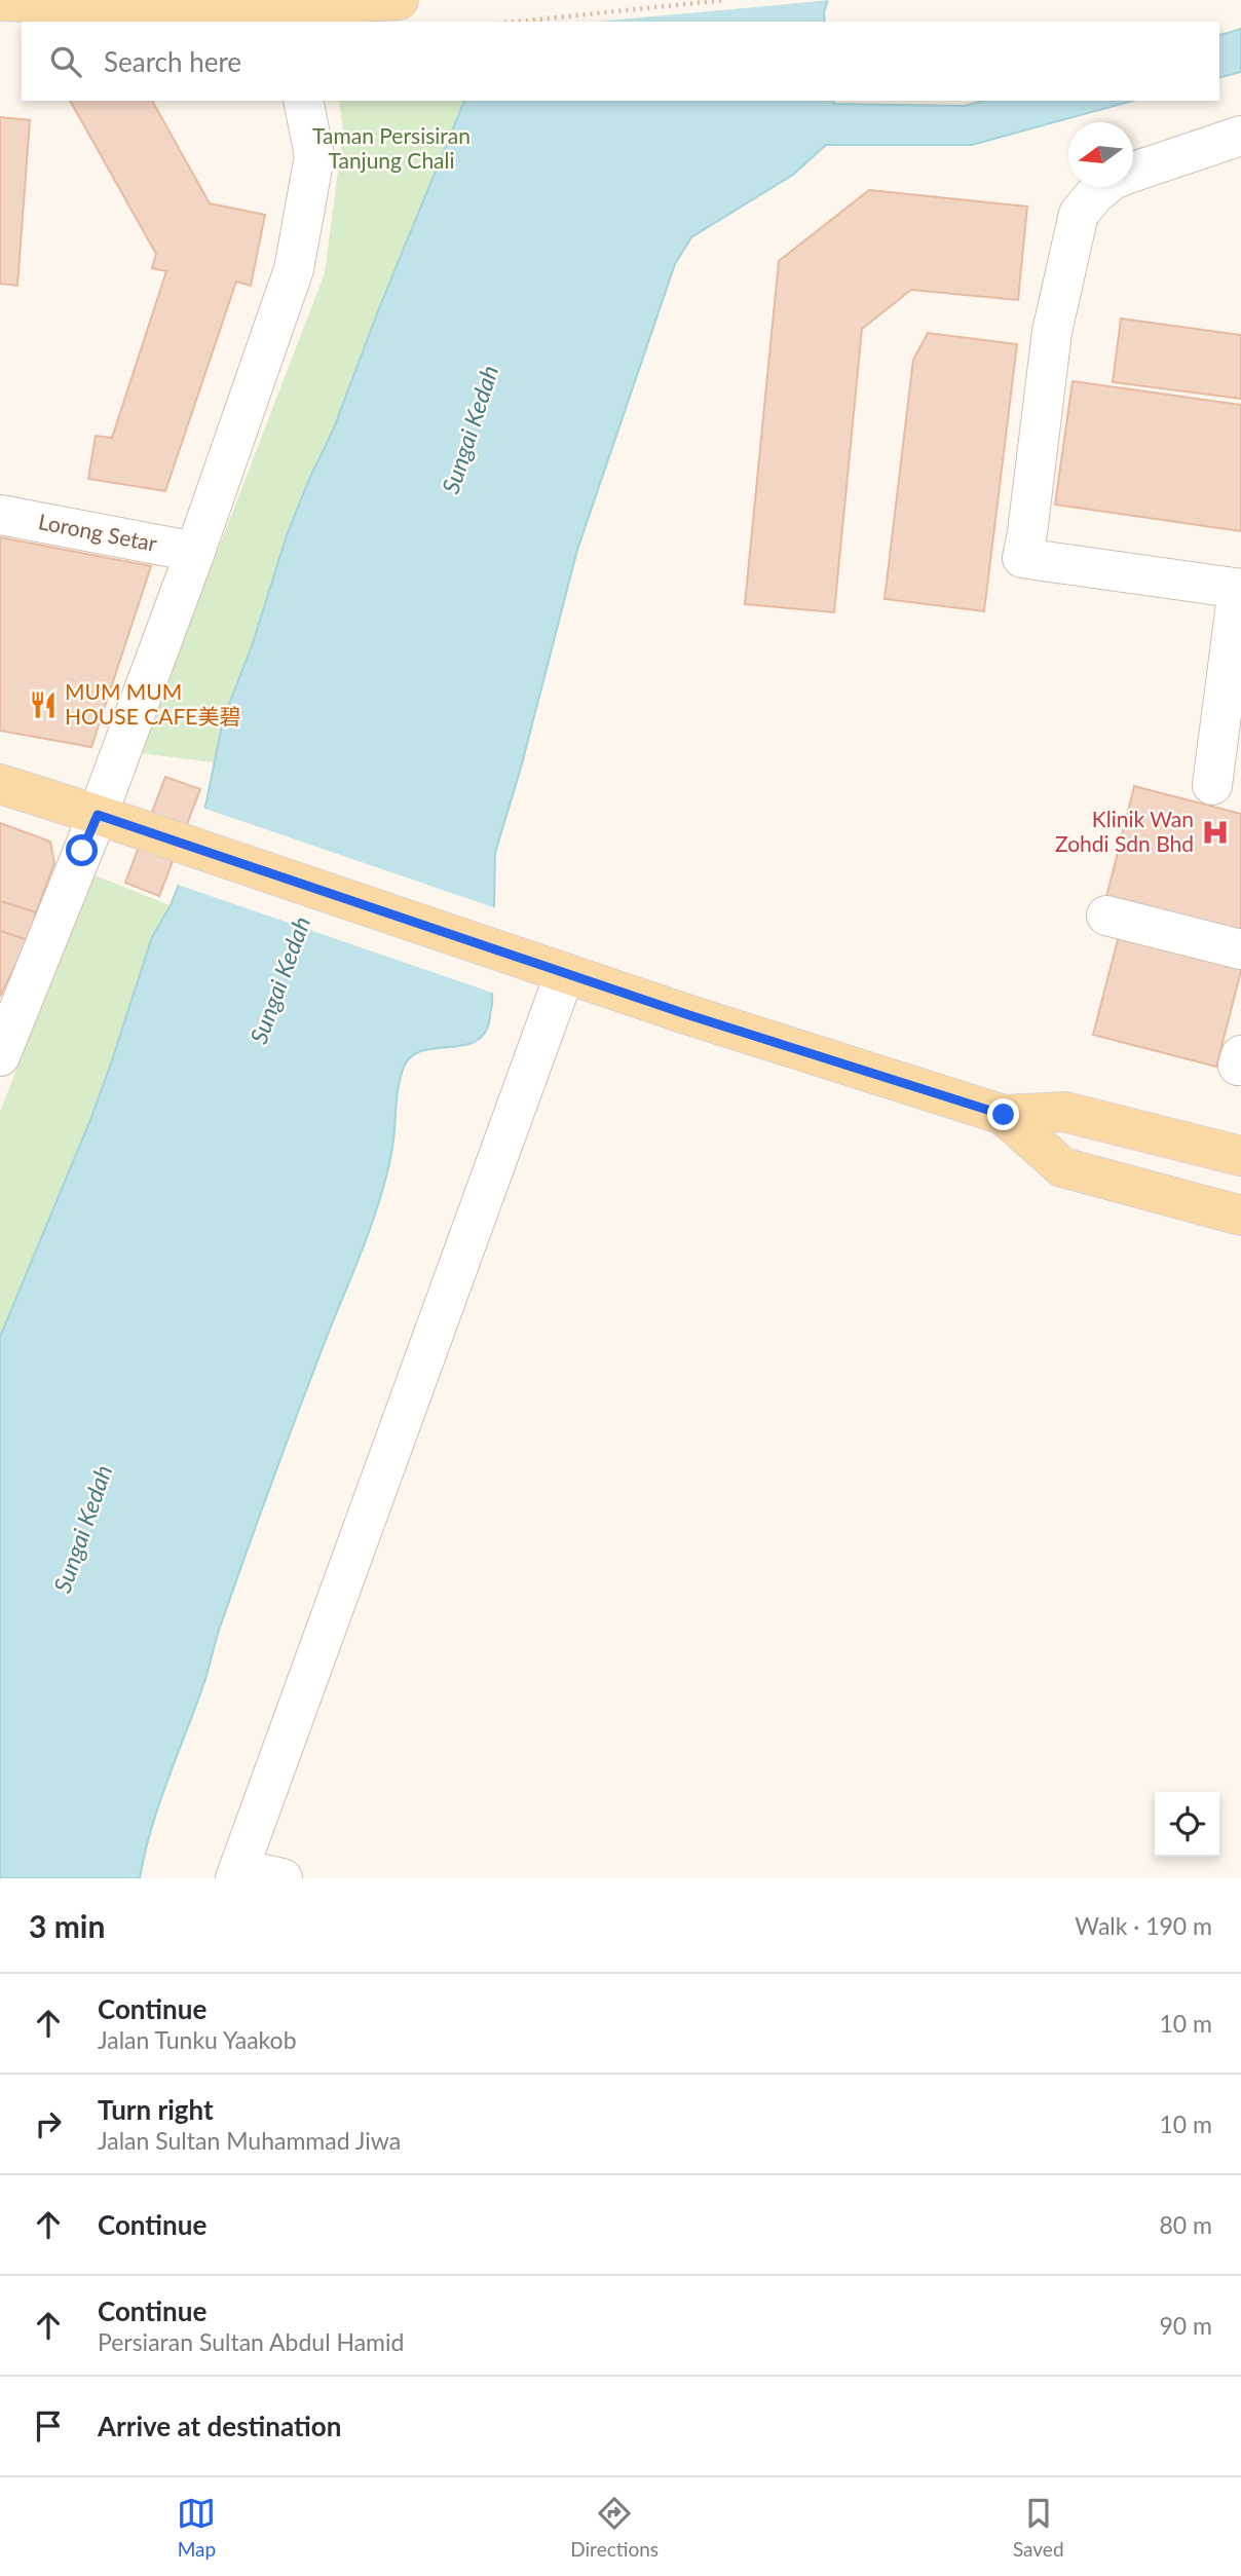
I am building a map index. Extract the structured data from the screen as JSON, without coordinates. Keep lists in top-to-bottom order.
{
  "streets": {
    "street": ["Lorong Setar"]
  },
  "water": ["Sungai Kedah"],
  "parks": ["Taman Persisiran Tanjung Chali"],
  "places": {
    "restaurant": ["MUM MUM HOUSE CAFE美碧"],
    "hospital": ["Klinik Wan Zohdi Sdn Bhd"]
  },
  "north": "left",
  "page": {
    "search": "Search here",
    "heading": ["3 min", "Walk · 190 m"],
    "list": [
      ["Continue", "Jalan Tunku Yaakob", "10 m"],
      ["Turn right", "Jalan Sultan Muhammad Jiwa", "10 m"],
      ["Continue", "80 m"],
      ["Continue", "Persiaran Sultan Abdul Hamid", "90 m"],
      "Arrive at destination"
    ],
    "nav": ["Map", "Directions", "Saved"]
  }
}
